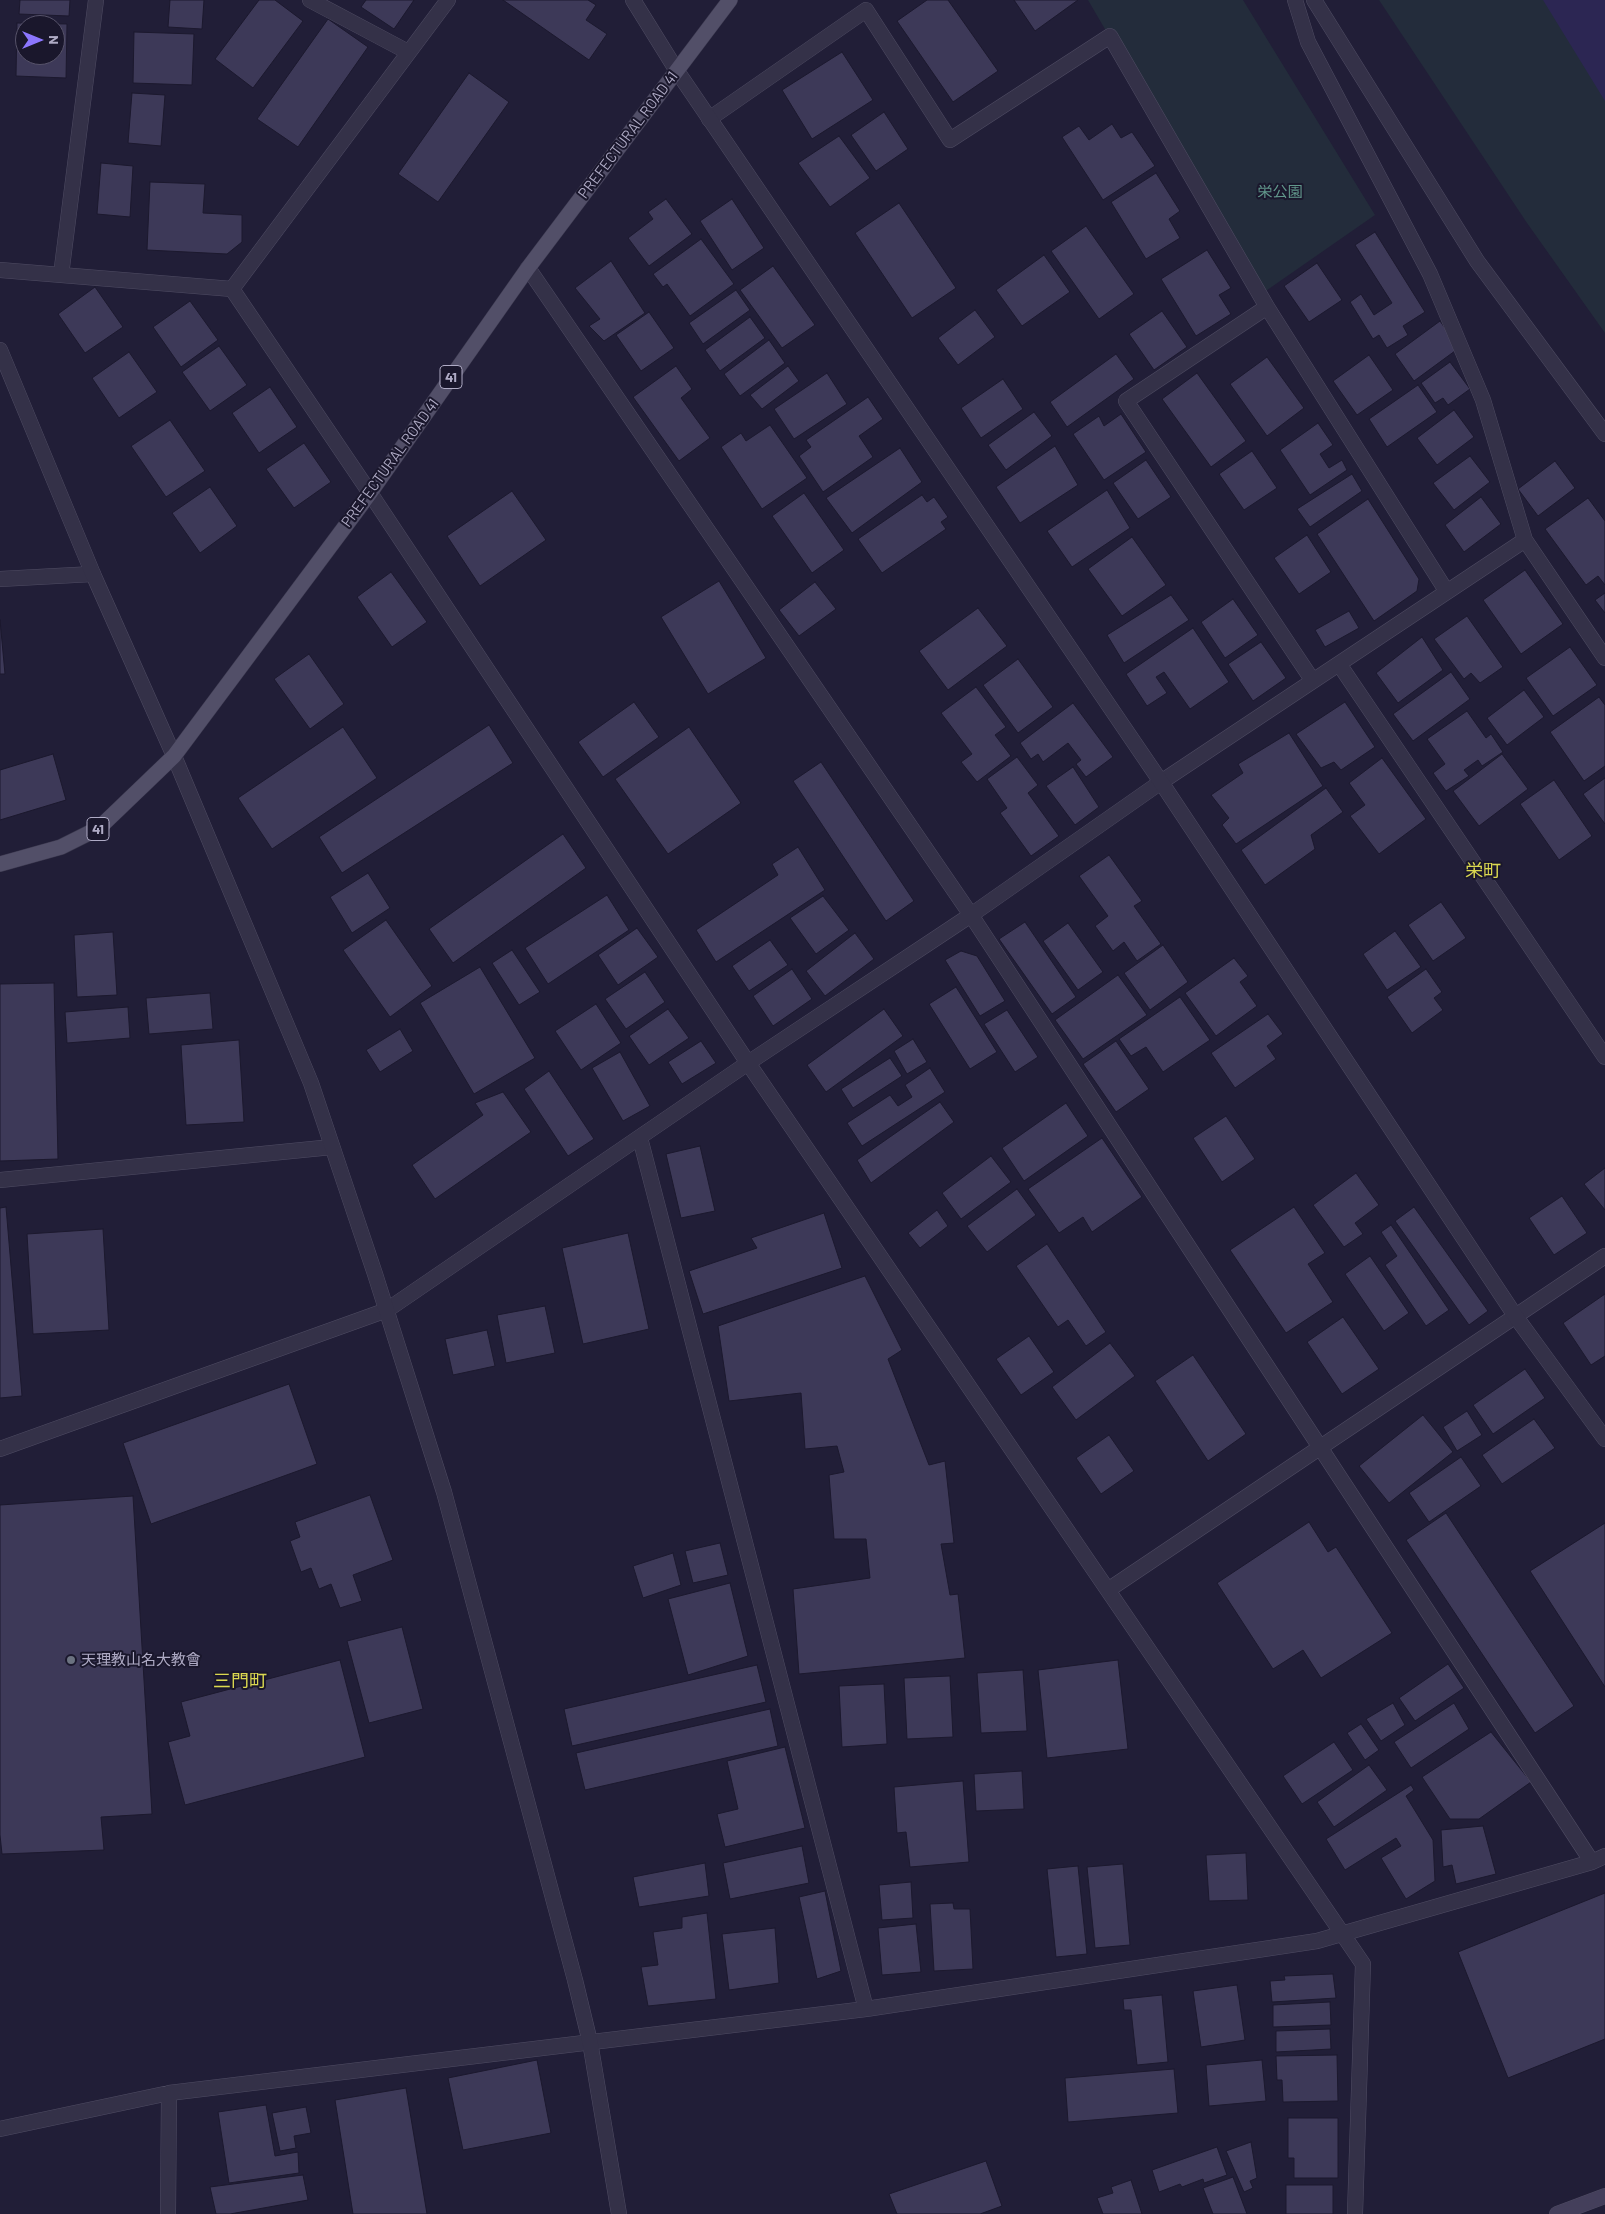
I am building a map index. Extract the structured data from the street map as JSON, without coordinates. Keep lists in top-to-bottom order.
{
  "streets": {
    "main road": ["PREFECTURAL ROAD 41", "41"]
  },
  "districts": ["栄町", "三門町"],
  "parks": ["栄公園"],
  "places": ["天理教山名大教會"],
  "north": "right"
}
